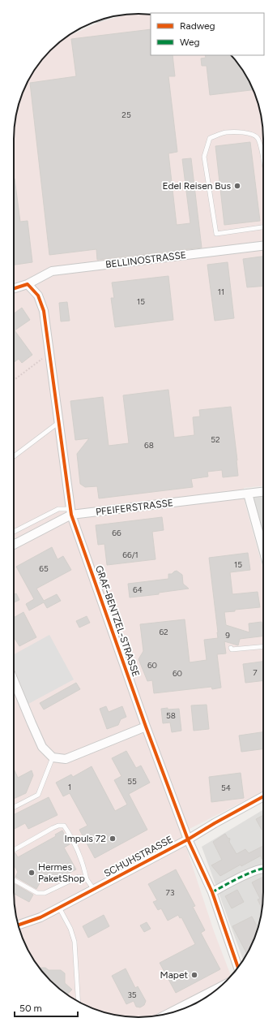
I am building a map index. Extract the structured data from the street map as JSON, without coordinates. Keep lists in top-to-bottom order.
{
  "streets": {
    "street": [
      "BELLINOSTRASSE",
      "PFEIFERSTRASSE",
      "GRAF-BENTZEL-STRASSE",
      "SCHUHSTRASSE"
    ]
  },
  "crossings": [
    ["BELLINOSTRASSE", "GRAF-BENTZEL-STRASSE"],
    ["PFEIFERSTRASSE", "GRAF-BENTZEL-STRASSE"],
    ["GRAF-BENTZEL-STRASSE", "SCHUHSTRASSE"]
  ],
  "places": [
    "Edel Reisen Bus",
    "Impuls 72",
    "Hermes PaketShop",
    "Mapet"
  ],
  "house_numbers": [
    "25",
    "11",
    "15",
    "52",
    "68",
    "66",
    "66/1",
    "15",
    "65",
    "64",
    "62",
    "9",
    "60",
    "7",
    "60",
    "58",
    "55",
    "1",
    "54",
    "73",
    "35"
  ],
  "legend": ["Radweg", "Weg"],
  "scale_bar": "50 m"
}
